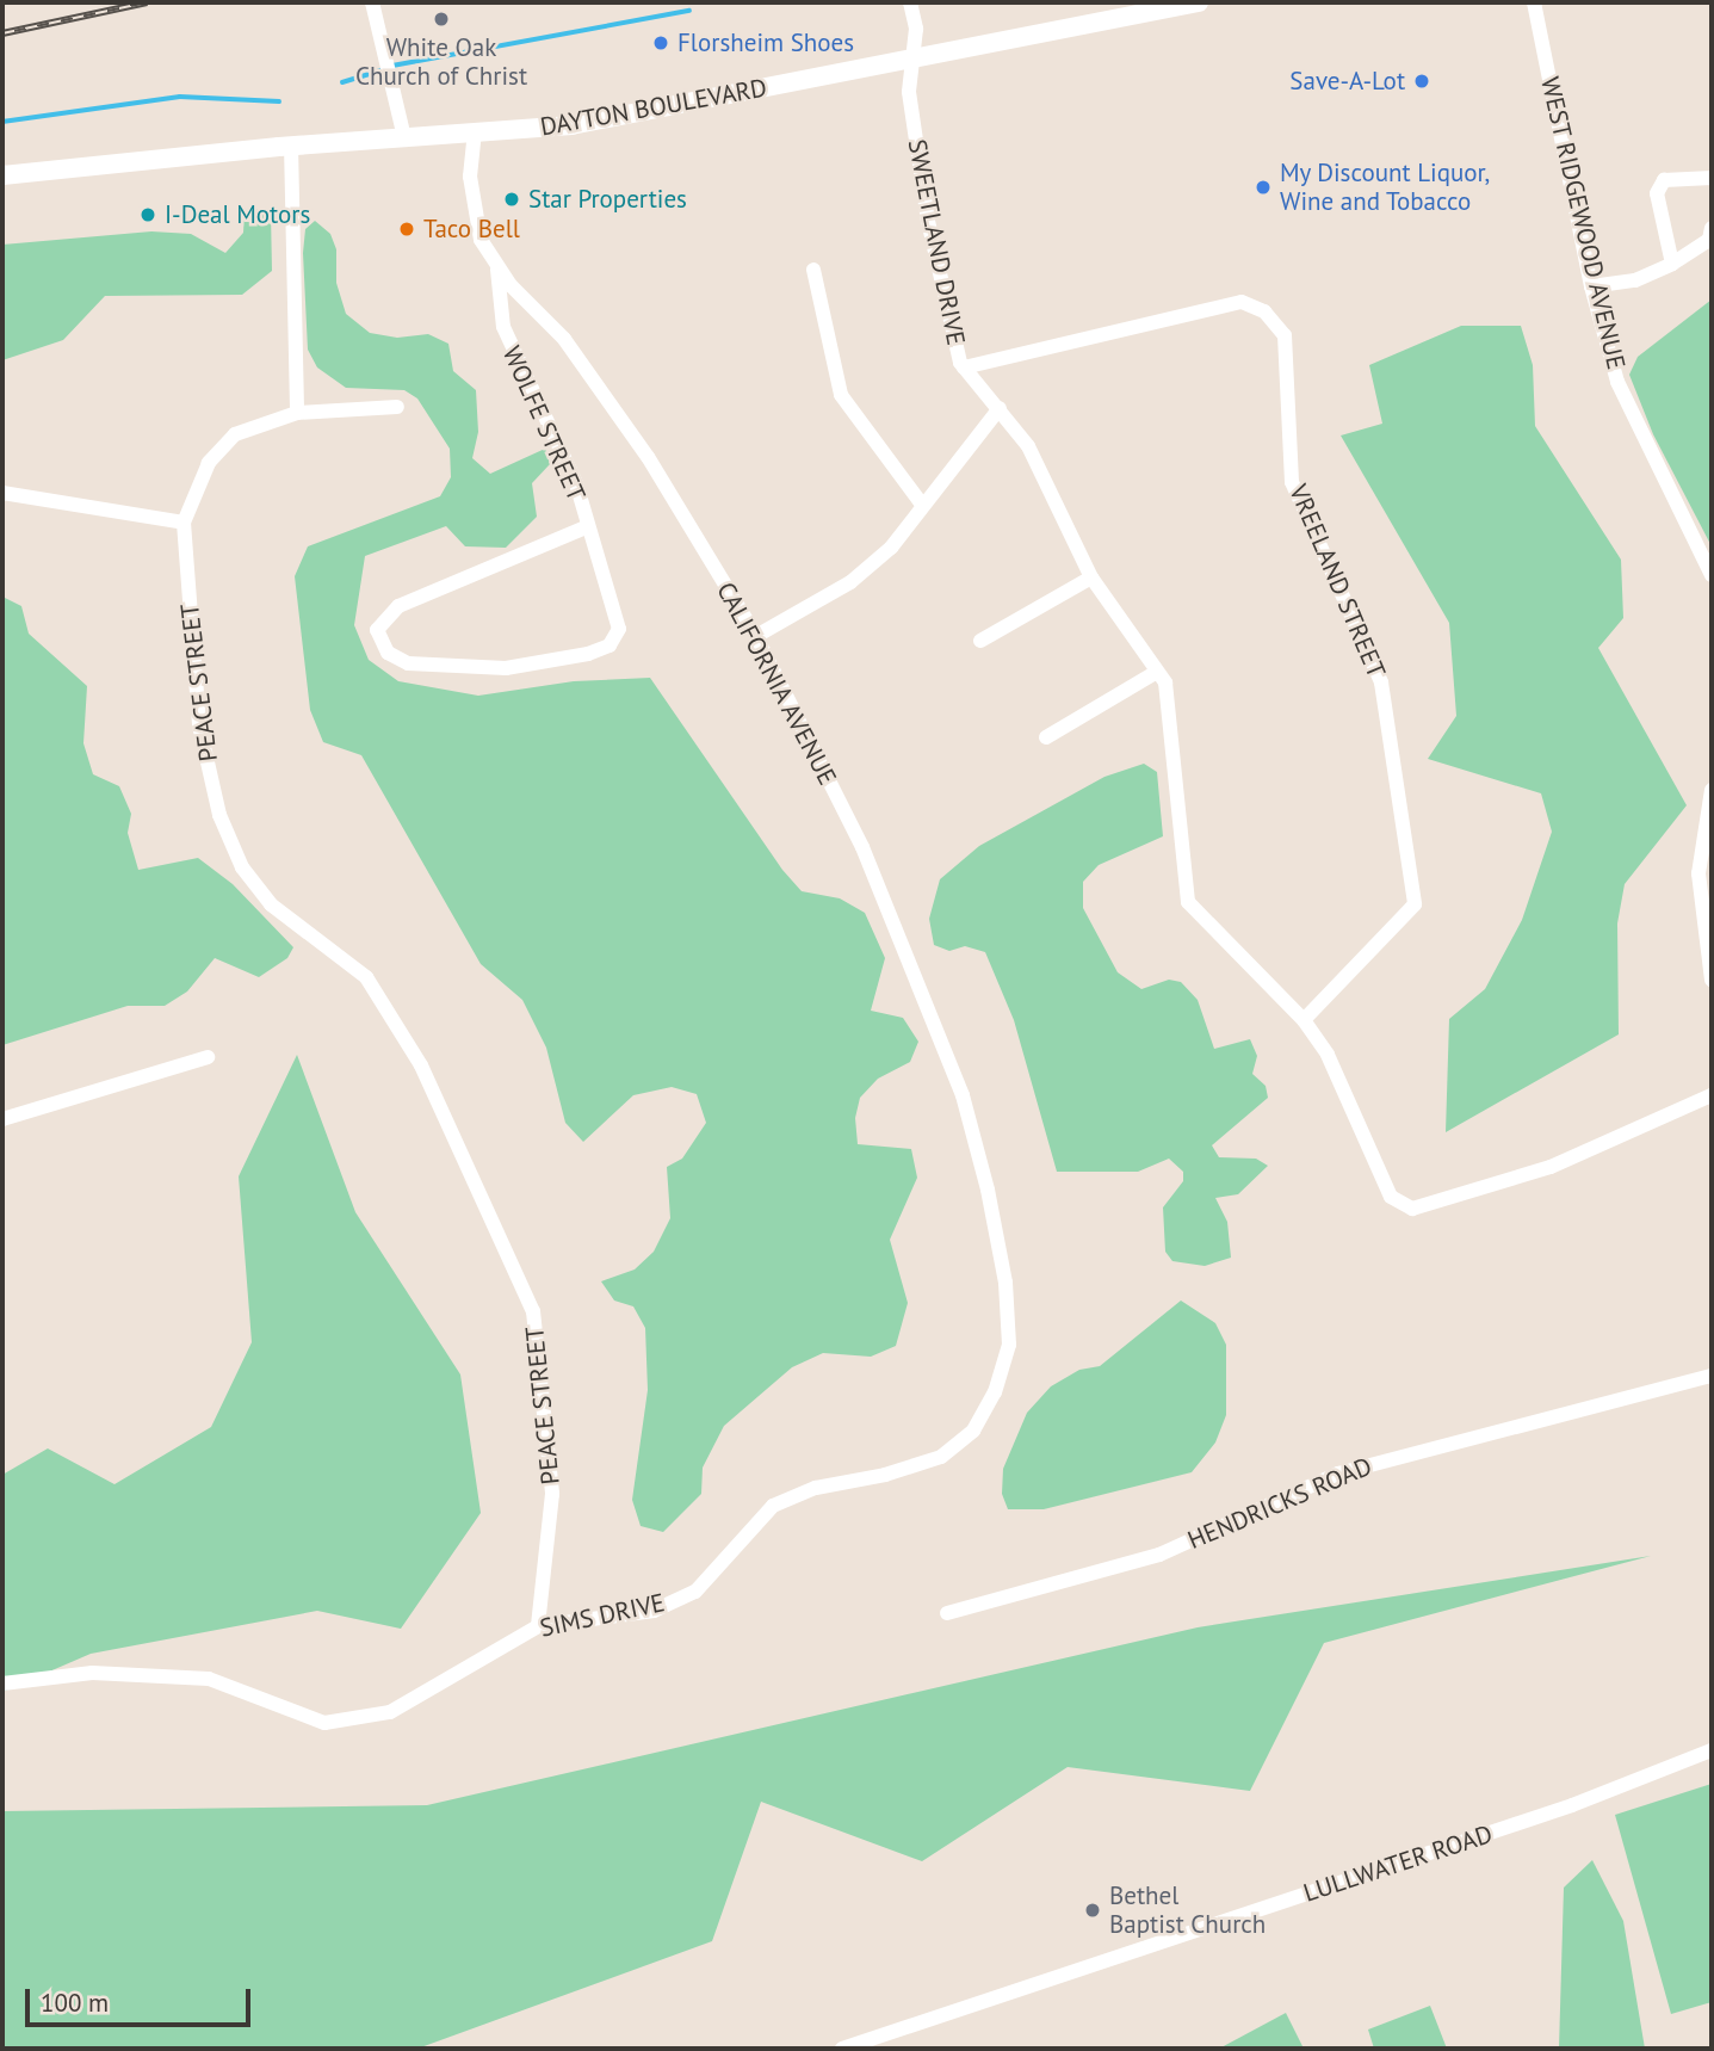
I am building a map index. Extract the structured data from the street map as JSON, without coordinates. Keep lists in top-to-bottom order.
{
  "streets": {
    "main road": ["DAYTON BOULEVARD"],
    "street": [
      "WEST RIDGEWOOD AVENUE",
      "SWEETLAND DRIVE",
      "WOLFE STREET",
      "VREELAND STREET",
      "PEACE STREET",
      "CALIFORNIA AVENUE",
      "HENDRICKS ROAD",
      "SIMS DRIVE",
      "LULLWATER ROAD"
    ]
  },
  "crossings": [
    ["DAYTON BOULEVARD", "SWEETLAND DRIVE"],
    ["DAYTON BOULEVARD", "CALIFORNIA AVENUE"],
    ["SWEETLAND DRIVE", "VREELAND STREET"],
    ["WOLFE STREET", "CALIFORNIA AVENUE"],
    ["PEACE STREET", "SIMS DRIVE"],
    ["CALIFORNIA AVENUE", "SIMS DRIVE"]
  ],
  "places": [
    "White Oak Church of Christ",
    "Florsheim Shoes",
    "Save-A-Lot",
    "My Discount Liquor, Wine and Tobacco",
    "Star Properties",
    "I-Deal Motors",
    "Taco Bell",
    "Bethel Baptist Church"
  ],
  "scale_bar": "100 m"
}
